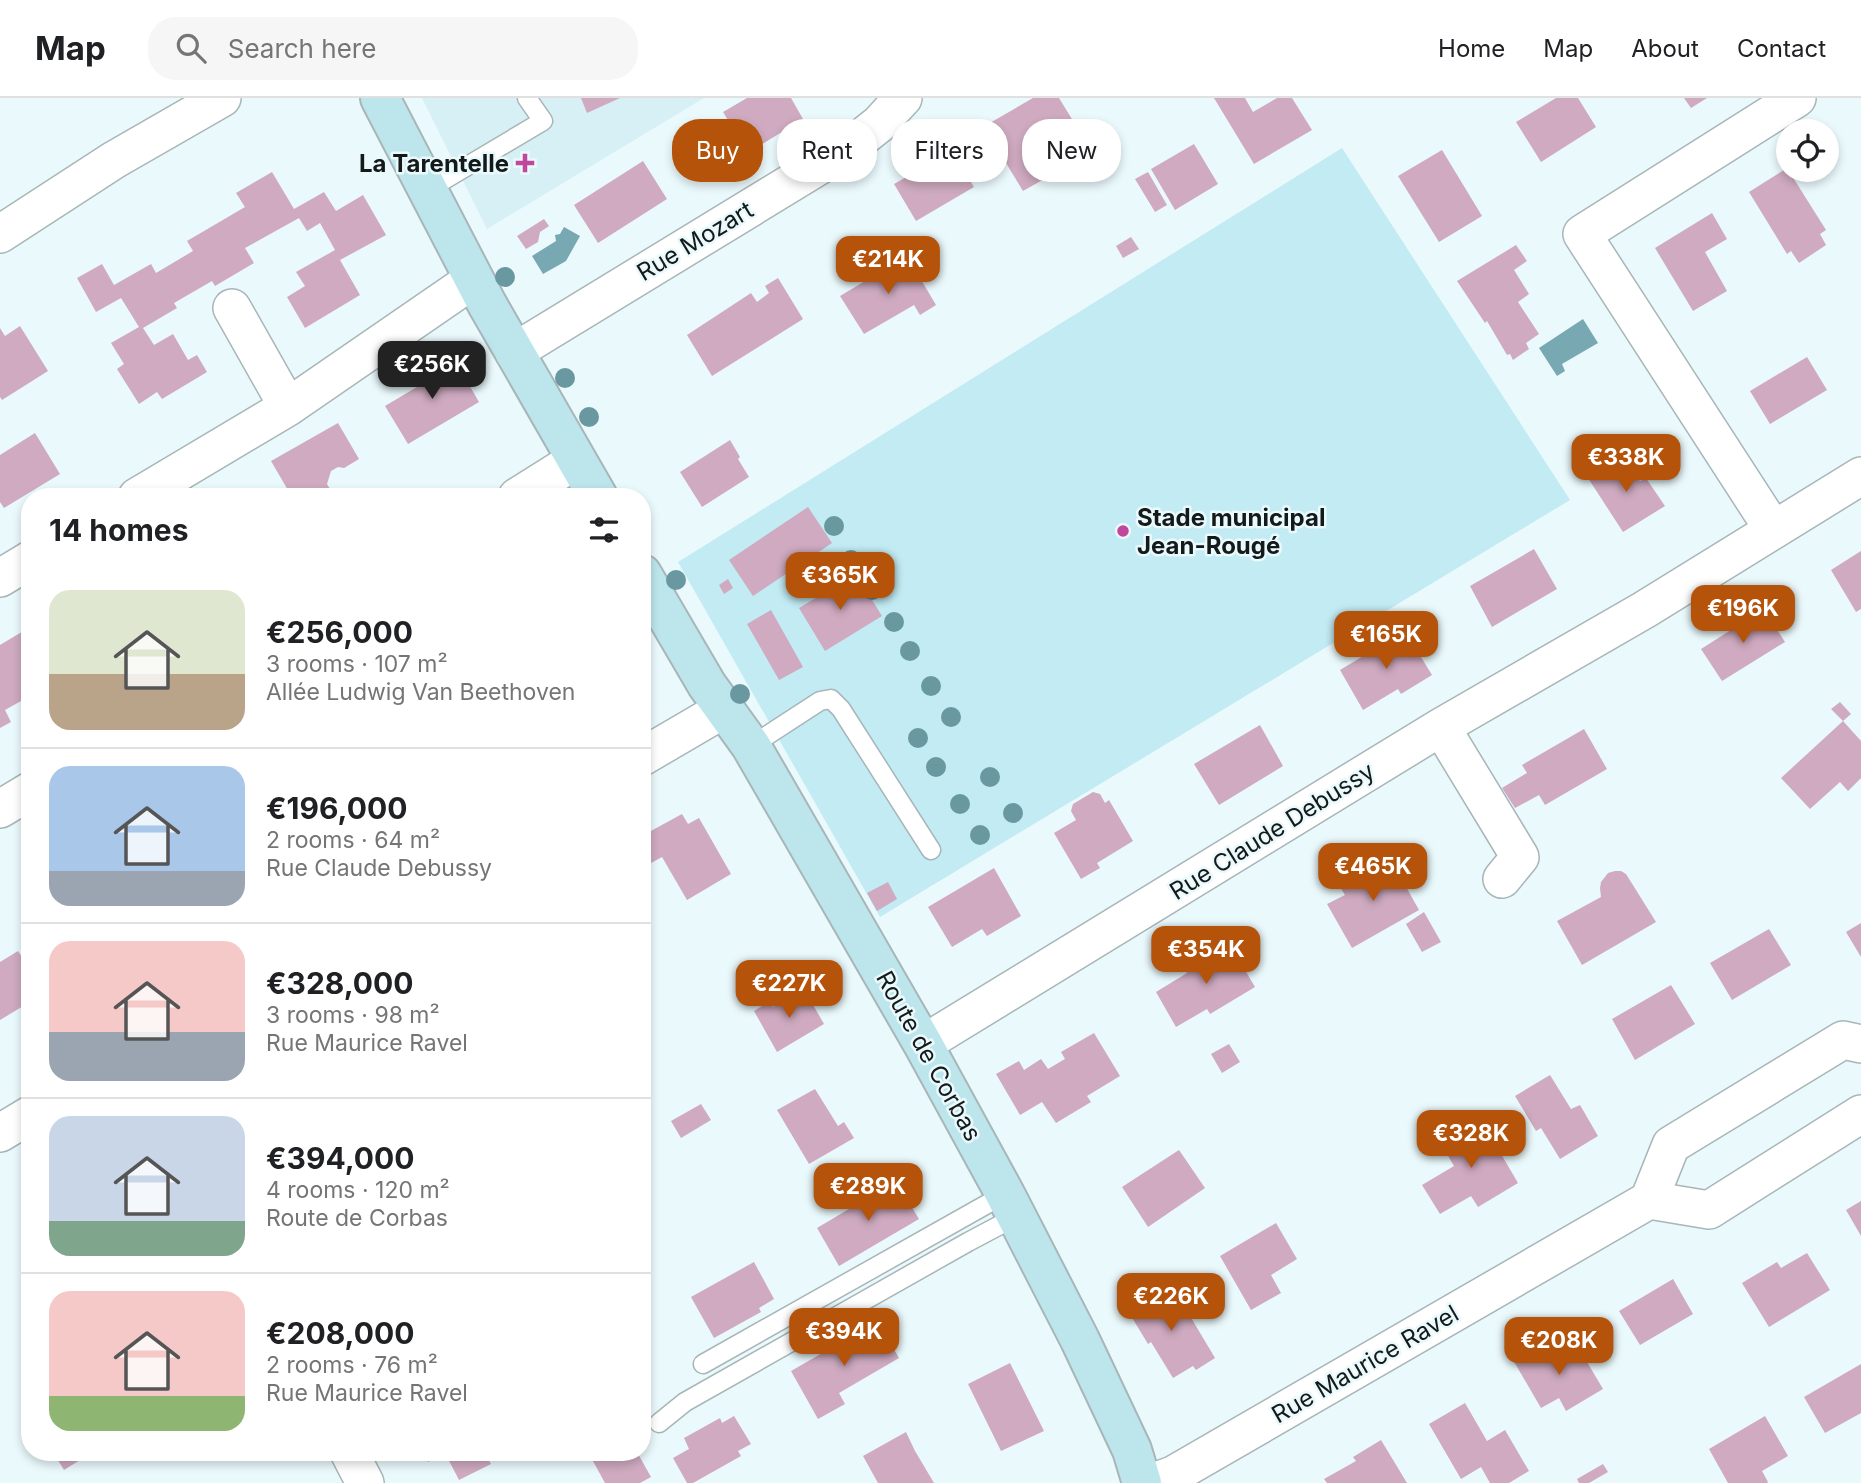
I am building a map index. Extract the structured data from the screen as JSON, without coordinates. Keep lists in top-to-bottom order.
{
  "streets": {
    "street": [
      "Rue Mozart",
      "Rue Claude Debussy",
      "Route de Corbas",
      "Rue Maurice Ravel"
    ]
  },
  "crossings": [
    ["Rue Claude Debussy", "Route de Corbas"]
  ],
  "places": {
    "health": ["La Tarentelle"],
    "other": ["Stade municipal Jean-Rougé"]
  },
  "page": {
    "header": "Map",
    "search": "Search here",
    "nav": [
      "Home",
      "Map",
      "About",
      "Contact"
    ],
    "chip": [
      "Buy",
      "Rent",
      "Filters",
      "New"
    ],
    "price": [
      "€214K",
      "€256K",
      "€338K",
      "€365K",
      "€196K",
      "€165K",
      "€465K",
      "€354K",
      "€227K",
      "€328K",
      "€289K",
      "€226K",
      "€394K",
      "€208K"
    ],
    "heading": "14 homes",
    "list": [
      {
        "name": "€256,000",
        "note": "3 rooms · 107 m² · Allée Ludwig Van Beethoven"
      },
      {
        "name": "€196,000",
        "note": "2 rooms · 64 m² · Rue Claude Debussy"
      },
      {
        "name": "€328,000",
        "note": "3 rooms · 98 m² · Rue Maurice Ravel"
      },
      {
        "name": "€394,000",
        "note": "4 rooms · 120 m² · Route de Corbas"
      },
      {
        "name": "€208,000",
        "note": "2 rooms · 76 m² · Rue Maurice Ravel"
      }
    ]
  }
}
